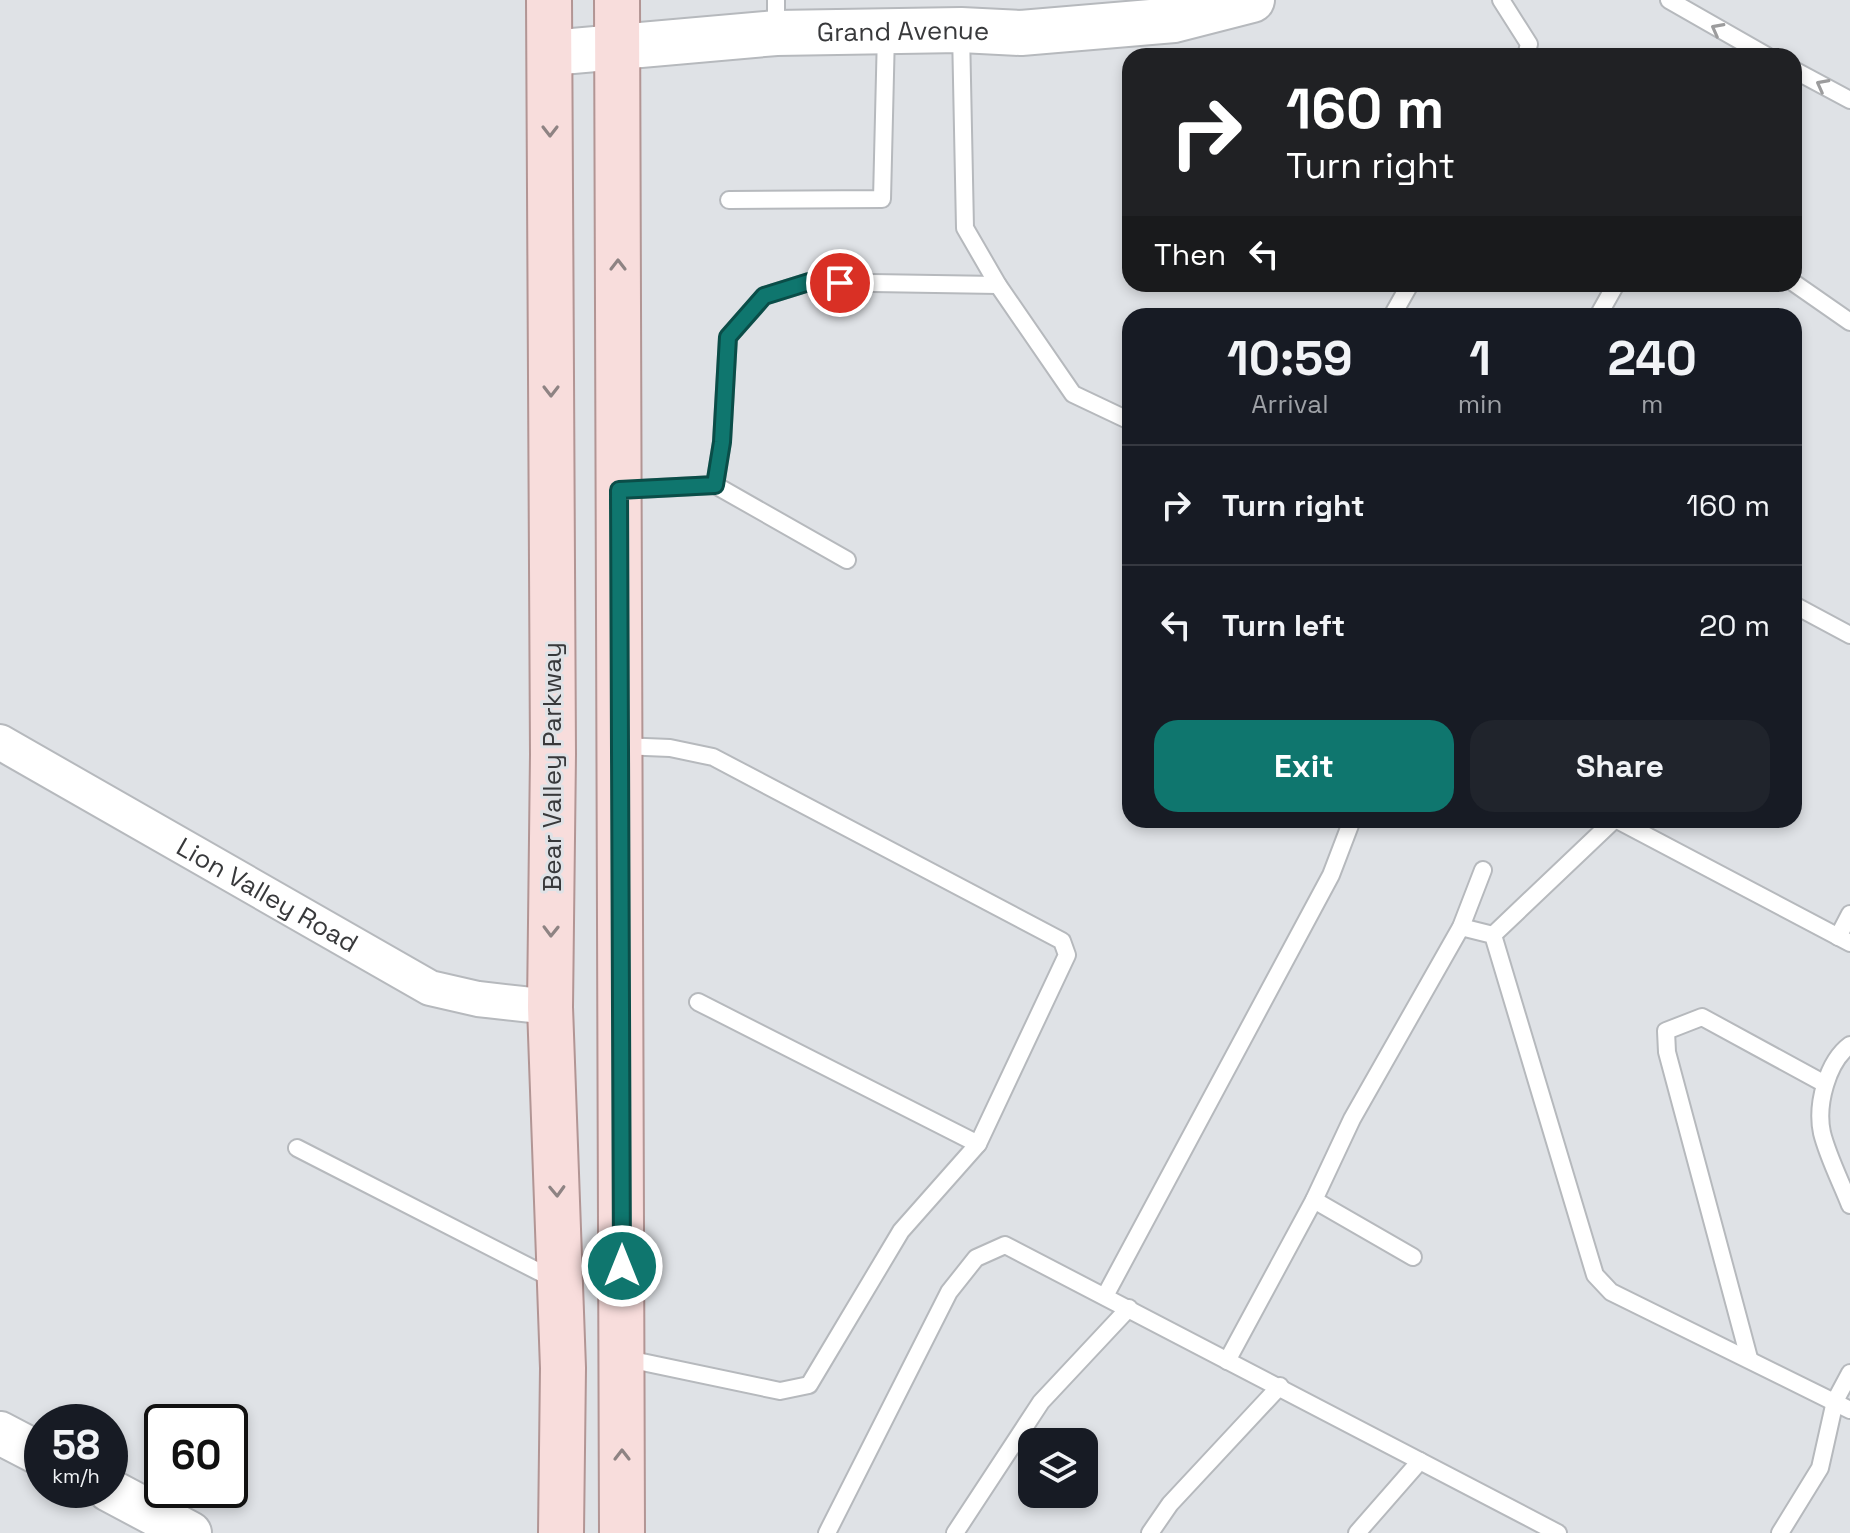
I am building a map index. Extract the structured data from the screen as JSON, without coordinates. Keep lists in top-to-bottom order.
{
  "streets": {
    "main road": ["Grand Avenue", "Bear Valley Parkway"],
    "street": ["Lion Valley Road"]
  },
  "crossings": [
    ["Grand Avenue", "Bear Valley Parkway"],
    ["Bear Valley Parkway", "Lion Valley Road"]
  ],
  "page": {
    "turn": ["160 m", "Turn right"],
    "then": "Then",
    "eta": [
      "10:59",
      "Arrival",
      "1",
      "min",
      "240",
      "m"
    ],
    "list": [
      {
        "name": "Turn right",
        "value": "160 m"
      },
      {
        "name": "Turn left",
        "value": "20 m"
      }
    ],
    "buttons": ["Exit", "Share"],
    "speed": "58 km/h",
    "limit": "60"
  }
}
